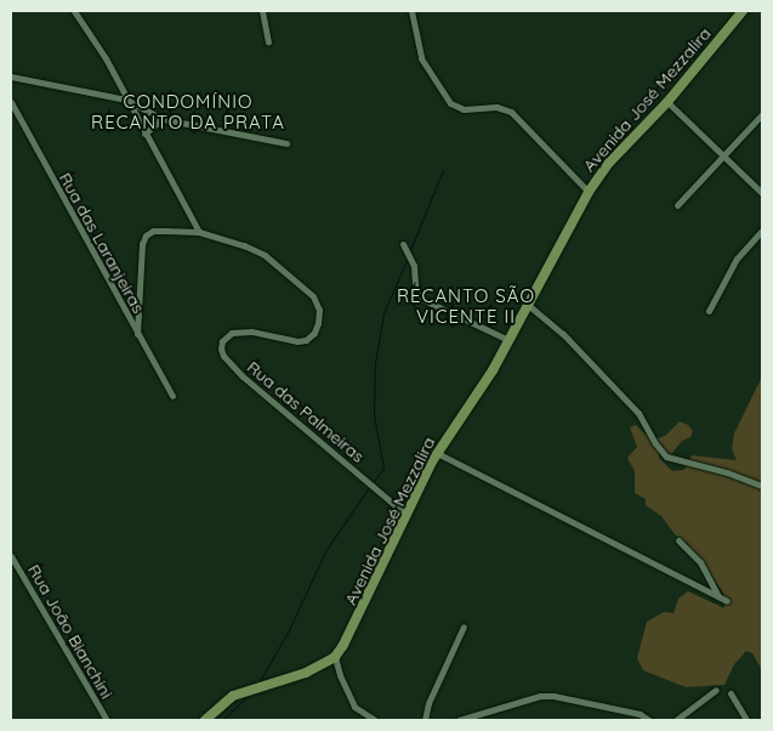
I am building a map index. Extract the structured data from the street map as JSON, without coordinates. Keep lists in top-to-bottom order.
{
  "streets": {
    "main road": ["Avenida José Mezzalira"],
    "street": ["Rua das Laranjeiras", "Rua das Palmeiras", "Rua João Bianchini"]
  },
  "crossings": [
    ["Avenida José Mezzalira", "Rua das Palmeiras"]
  ],
  "districts": ["CONDOMÍNIO RECANTO DA PRATA", "RECANTO SÃO VICENTE II"]
}
